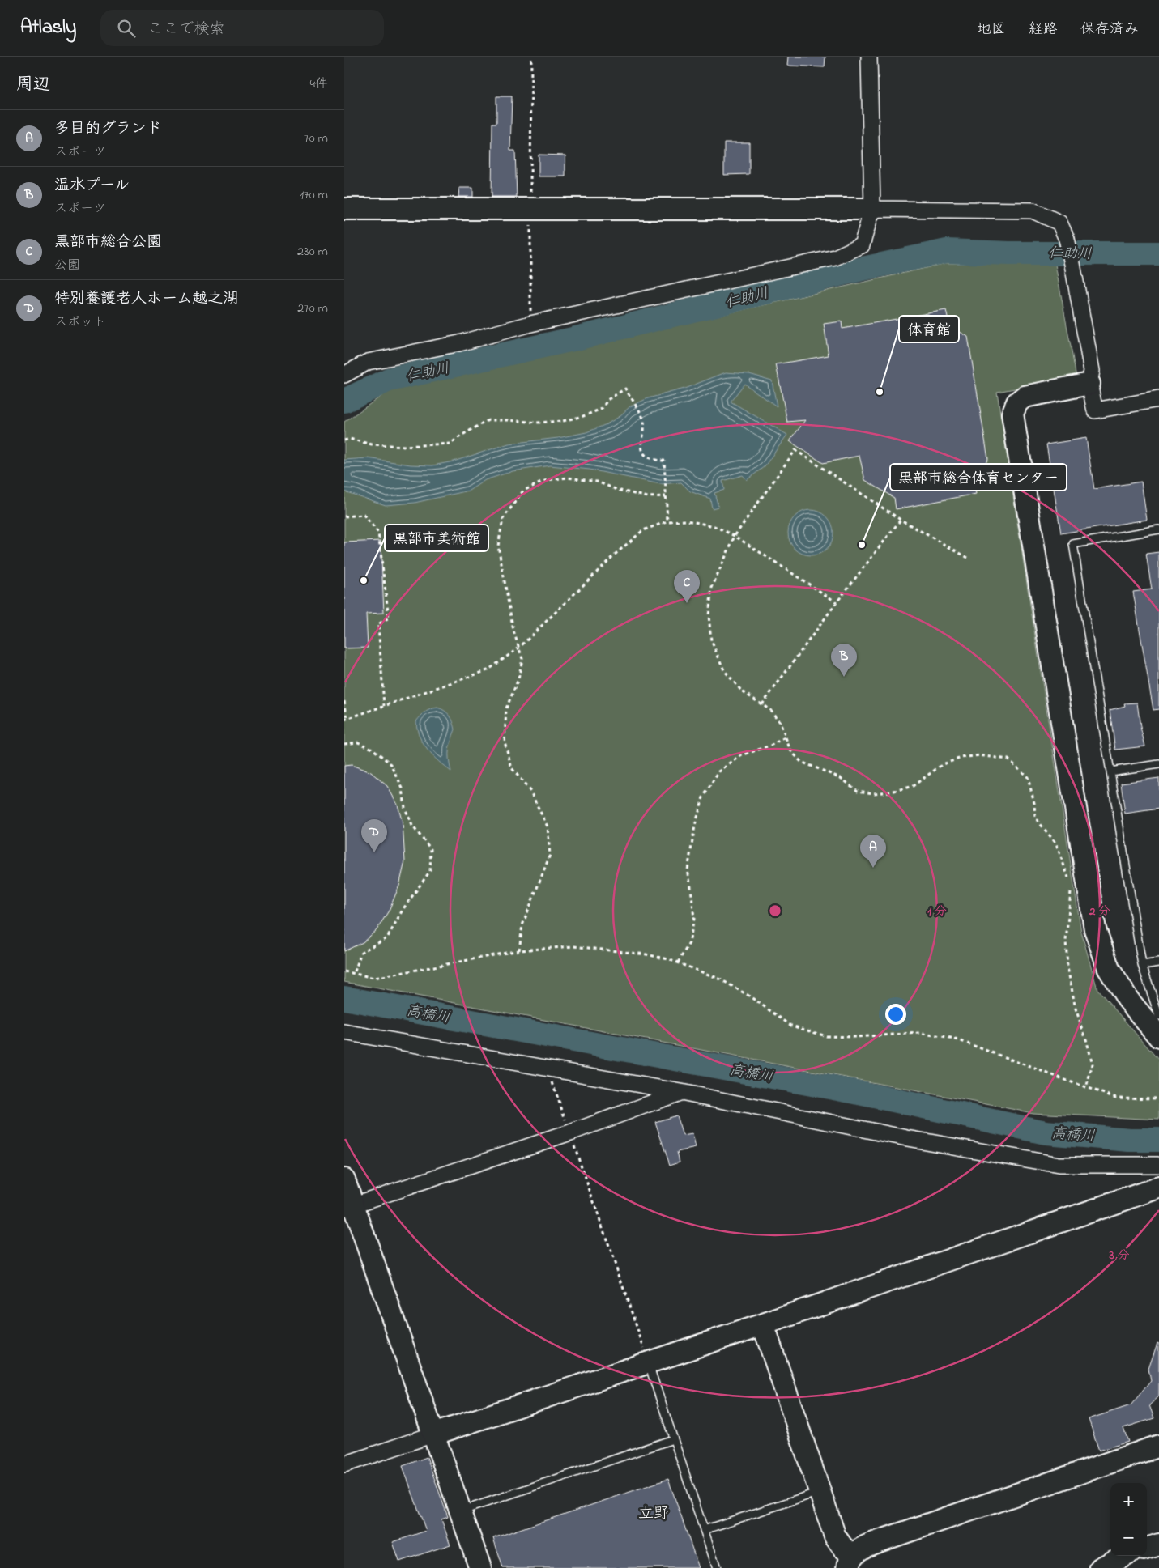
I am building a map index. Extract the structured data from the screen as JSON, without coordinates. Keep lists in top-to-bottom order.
{
  "districts": ["立野"],
  "water": ["仁助川", "高橋川"],
  "places": ["体育館", "黒部市総合体育センター", "黒部市美術館"],
  "page": {
    "header": "Atlasly",
    "search": "ここで検索",
    "nav": ["地図", "経路", "保存済み"],
    "heading": ["周辺", "4件"],
    "list": [
      {
        "mark": "A",
        "name": "多目的グランド",
        "note": "スポーツ",
        "value": "70 m"
      },
      {
        "mark": "B",
        "name": "温水プール",
        "note": "スポーツ",
        "value": "170 m"
      },
      {
        "mark": "C",
        "name": "黒部市総合公園",
        "note": "公園",
        "value": "230 m"
      },
      {
        "mark": "D",
        "name": "特別養護老人ホーム越之湖",
        "note": "スポット",
        "value": "270 m"
      }
    ],
    "pins": [
      "C",
      "B",
      "D",
      "A"
    ],
    "map_buttons": ["+", "−"]
  },
  "rings": ["1 分", "2 分", "3 分"]
}
